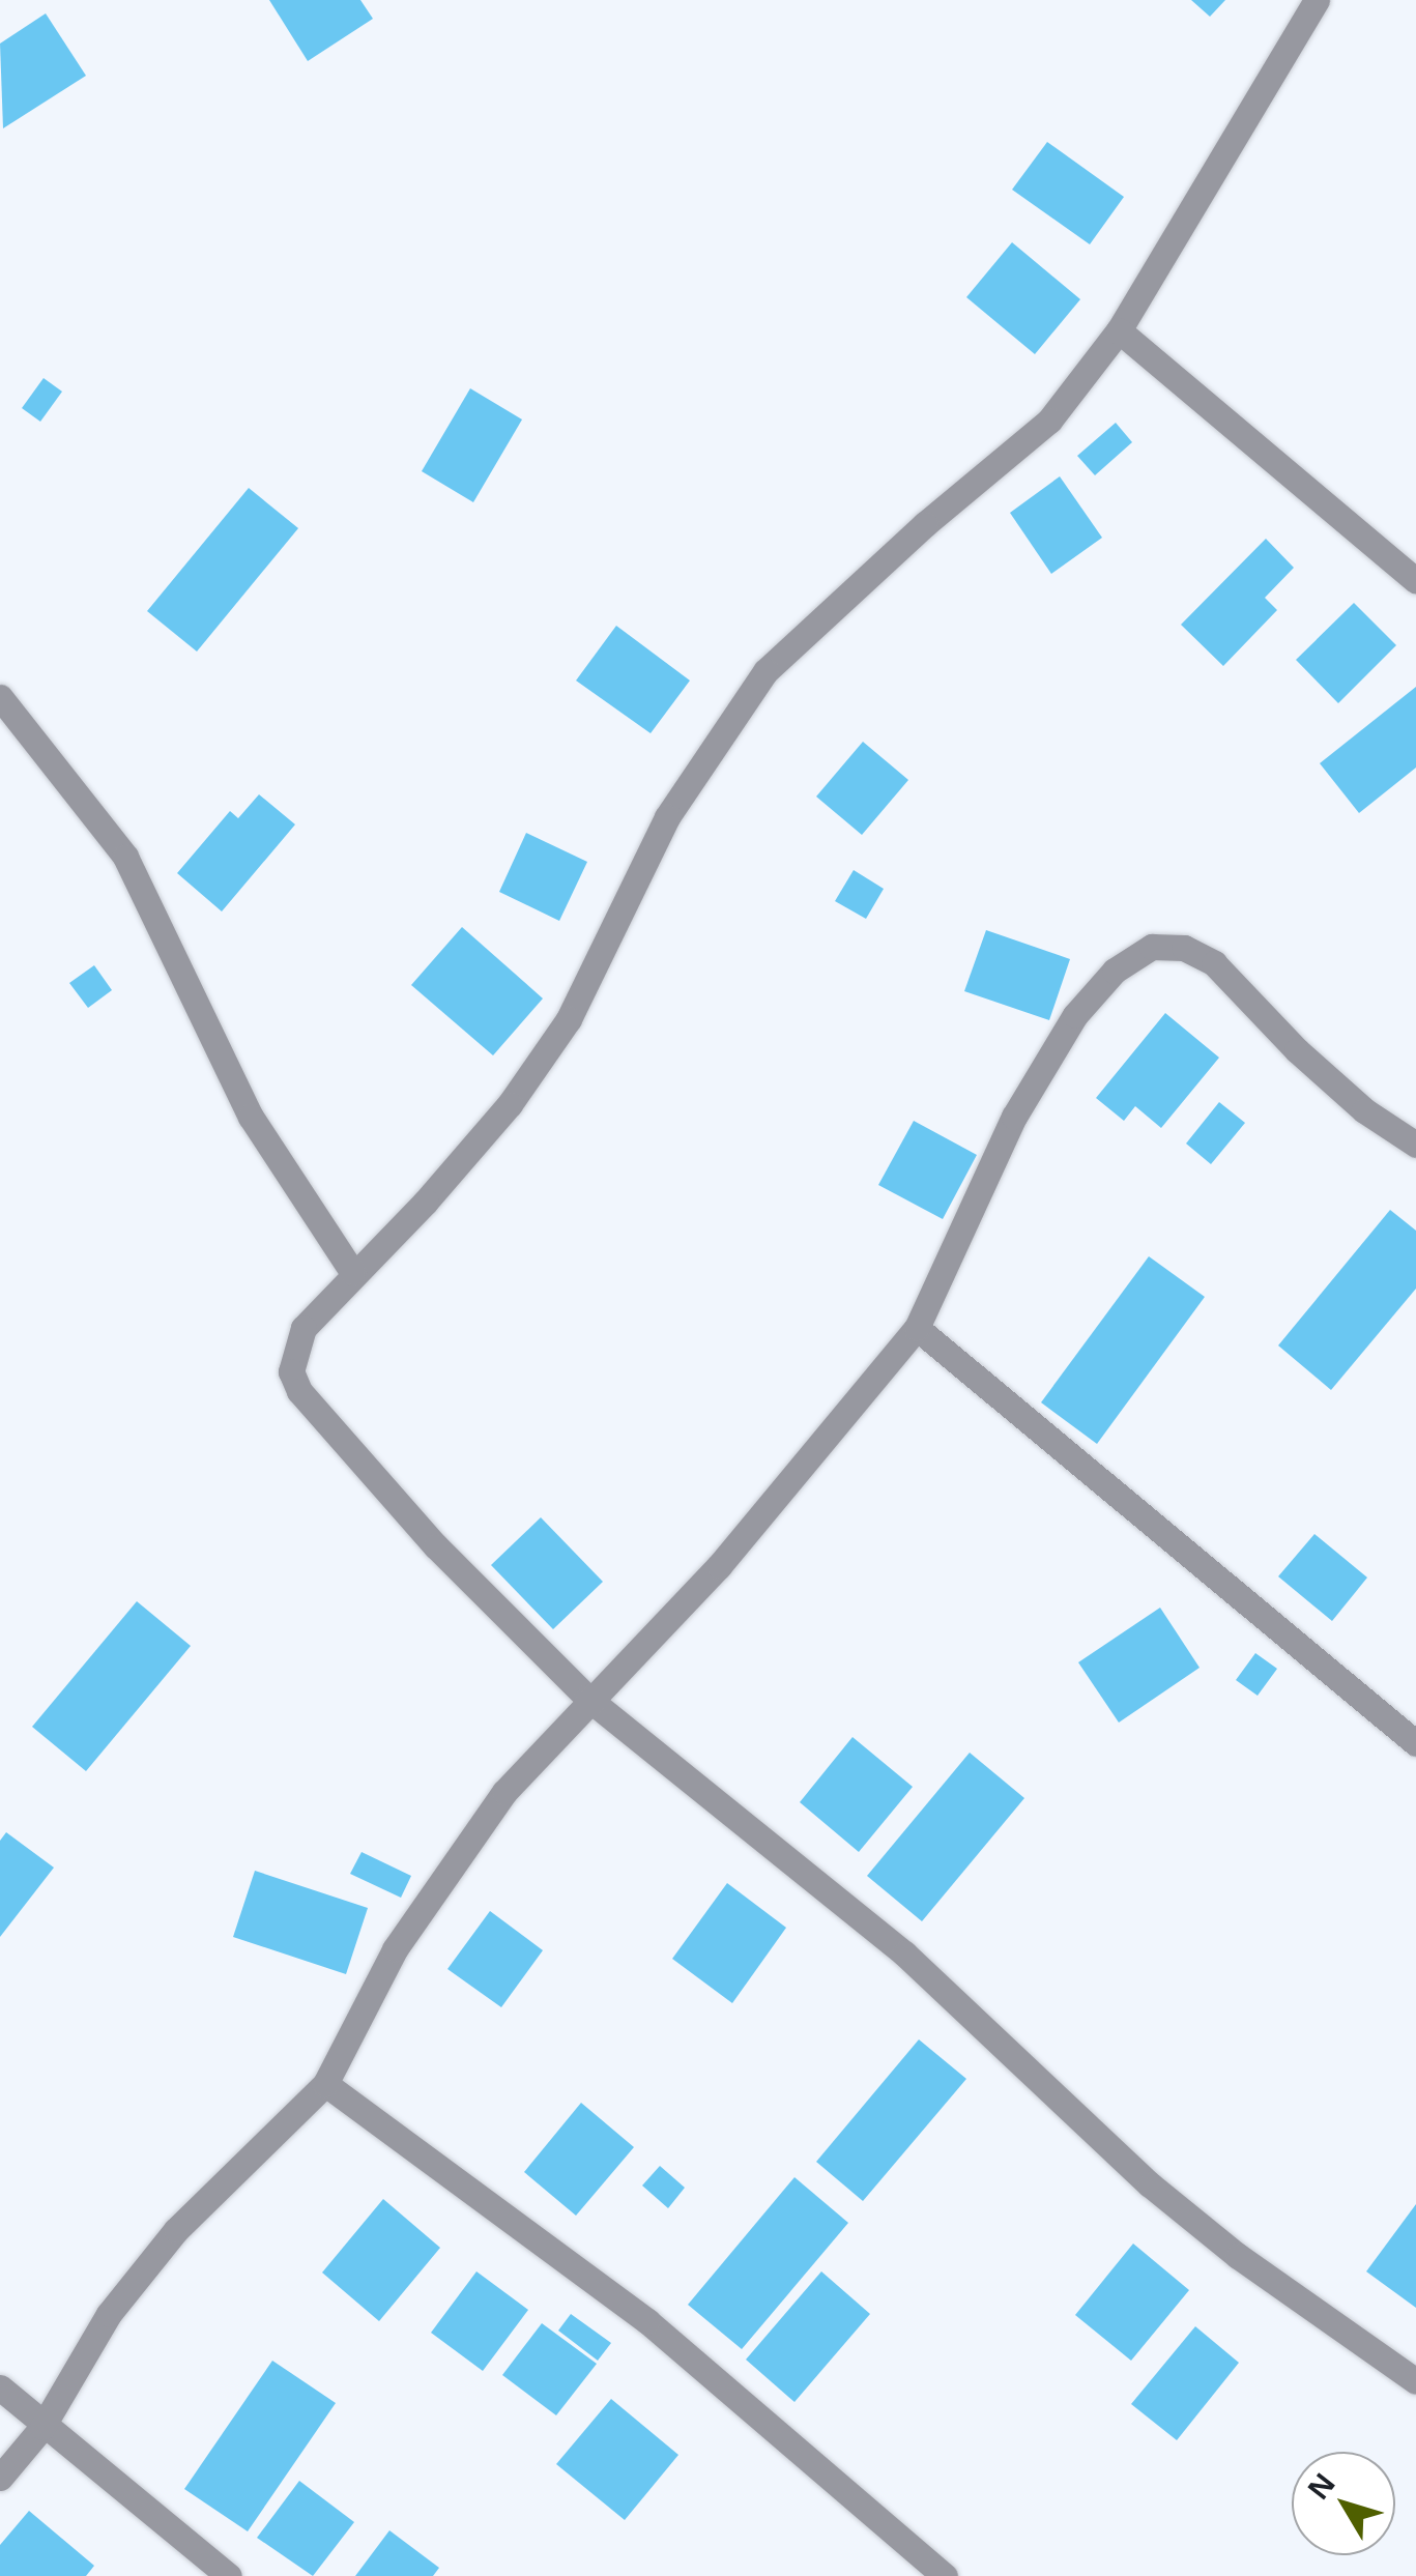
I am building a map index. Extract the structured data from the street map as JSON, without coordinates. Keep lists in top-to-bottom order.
{
  "north": "top left"
}
